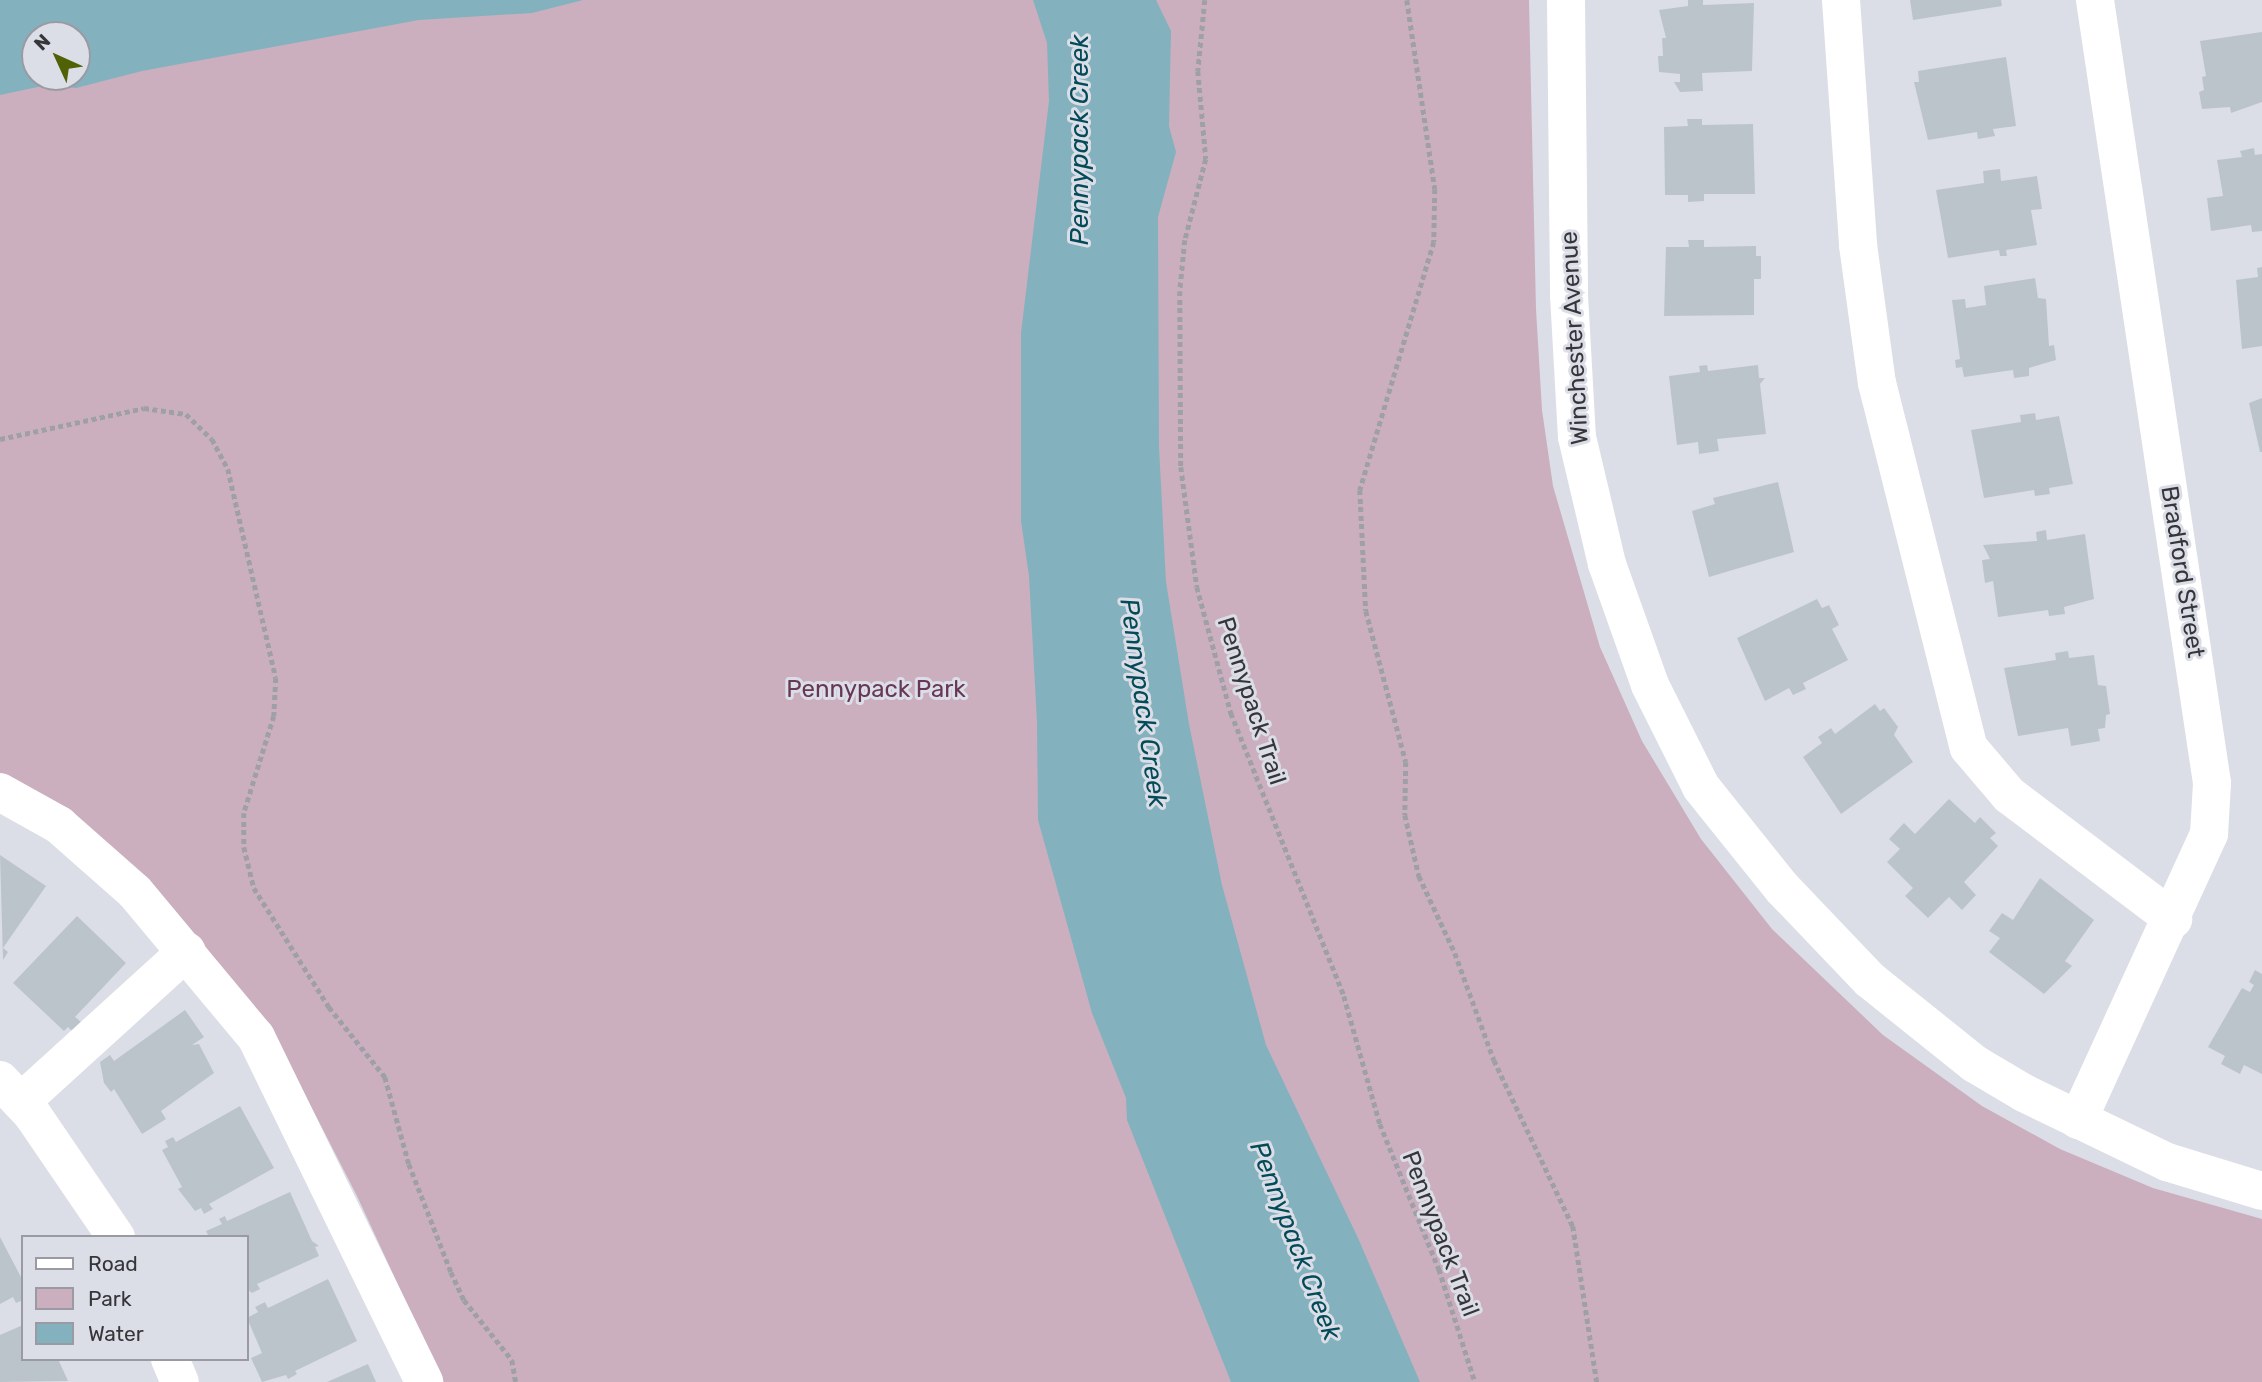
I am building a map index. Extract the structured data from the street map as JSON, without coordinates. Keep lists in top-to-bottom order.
{
  "streets": {
    "street": ["Winchester Avenue", "Bradford Street"],
    "path": ["Pennypack Trail"]
  },
  "crossings": [
    ["Winchester Avenue", "Bradford Street"]
  ],
  "water": ["Pennypack Creek"],
  "parks": ["Pennypack Park"],
  "legend": ["Road", "Park", "Water"],
  "north": "top left"
}
